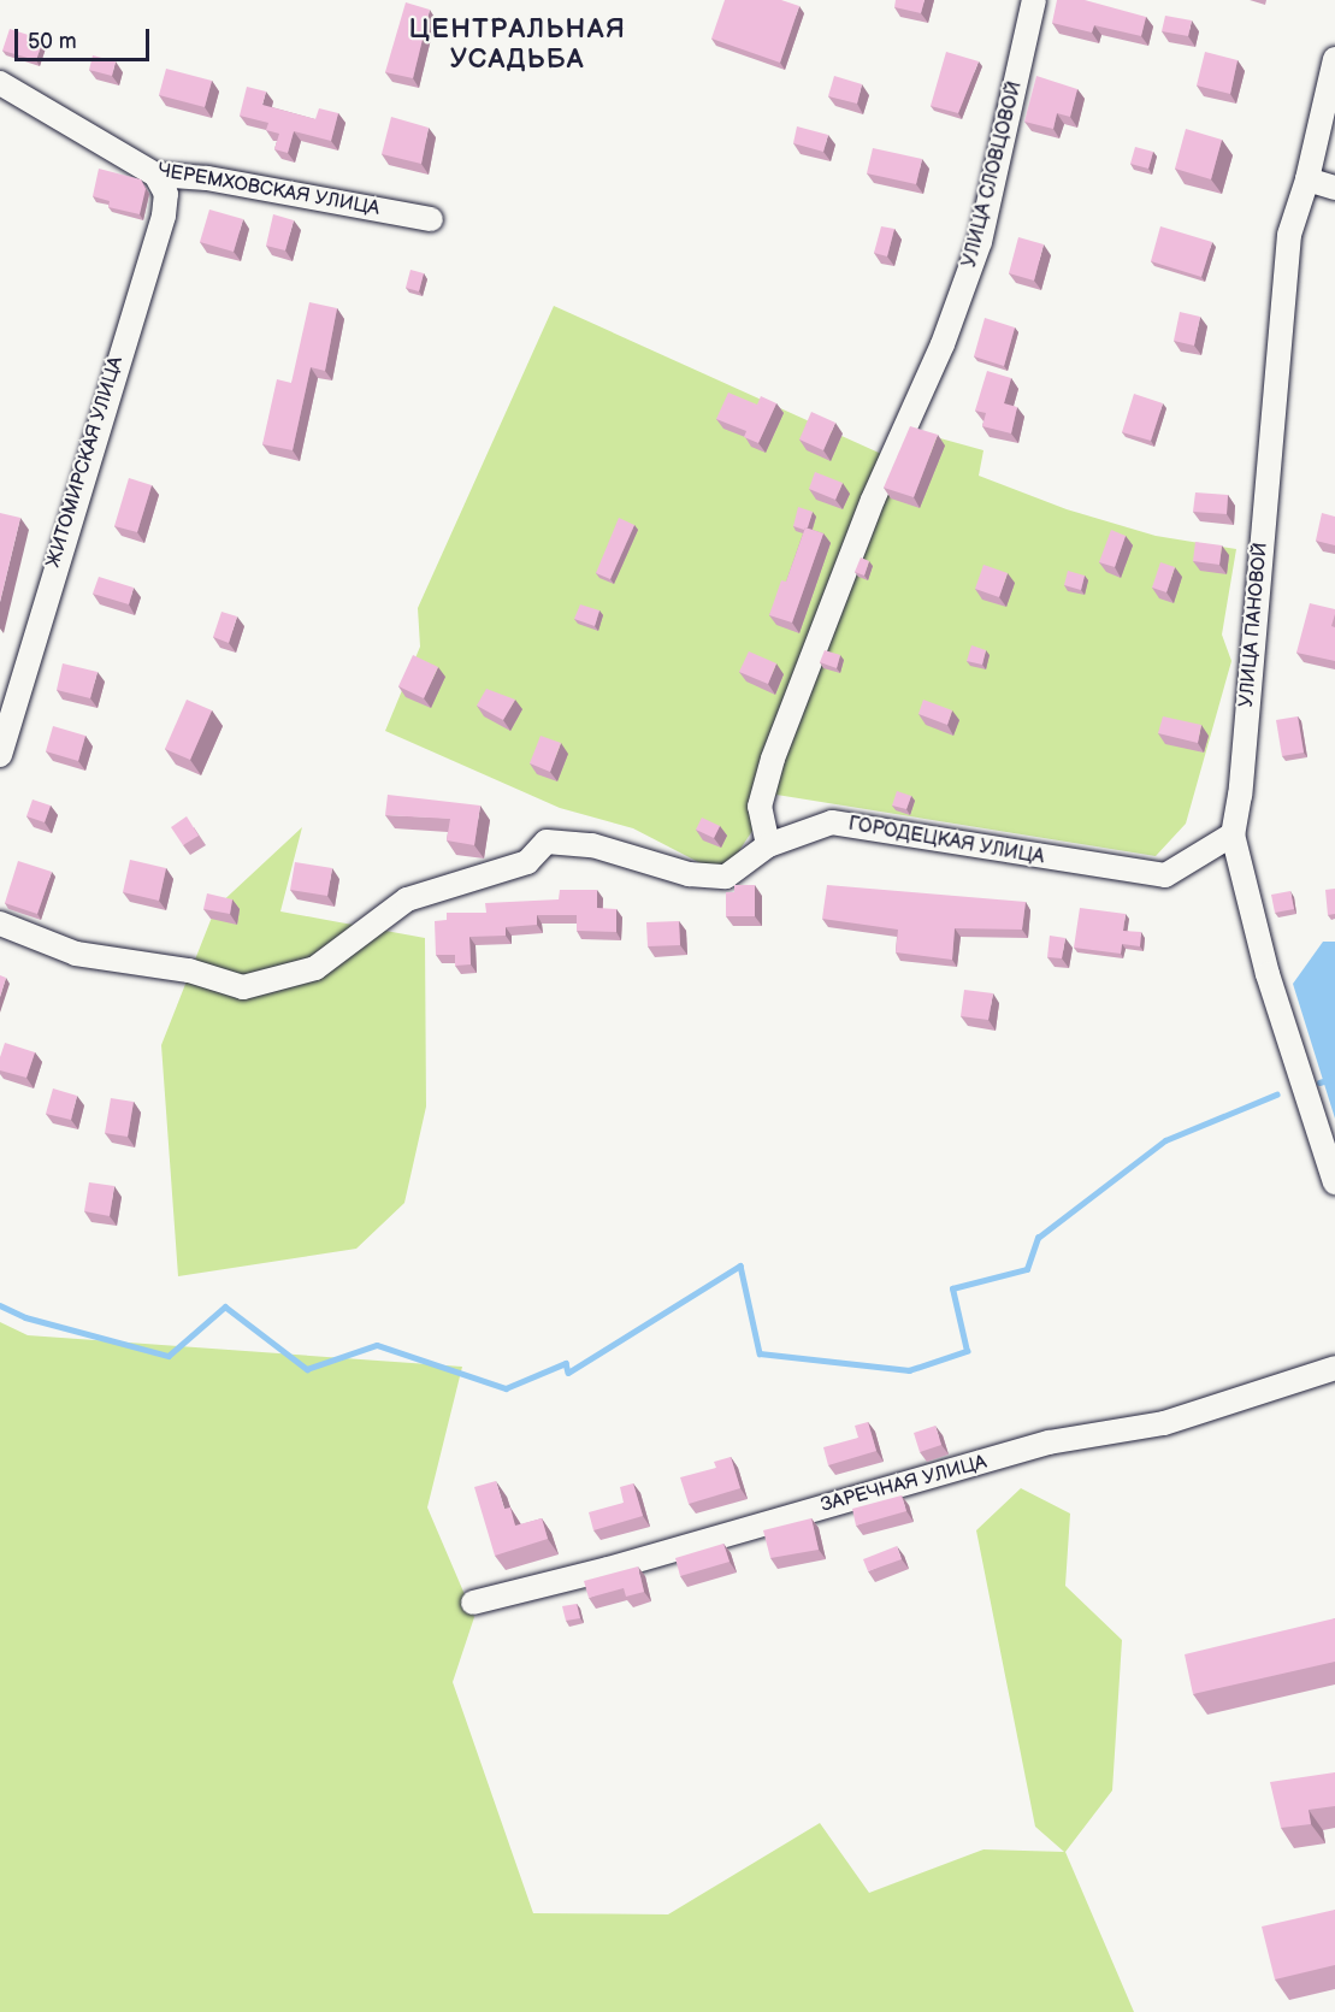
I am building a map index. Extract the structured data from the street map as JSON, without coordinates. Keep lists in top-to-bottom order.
{
  "streets": {
    "street": [
      "УЛИЦА СЛОВЦОВОЙ",
      "ЧЕРЕМХОВСКАЯ УЛИЦА",
      "ЖИТОМИРСКАЯ УЛИЦА",
      "УЛИЦА ПАНОВОЙ",
      "ГОРОДЕЦКАЯ УЛИЦА",
      "ЗАРЕЧНАЯ УЛИЦА"
    ]
  },
  "crossings": [
    ["УЛИЦА СЛОВЦОВОЙ", "ГОРОДЕЦКАЯ УЛИЦА"],
    ["ЧЕРЕМХОВСКАЯ УЛИЦА", "ЖИТОМИРСКАЯ УЛИЦА"],
    ["УЛИЦА ПАНОВОЙ", "ГОРОДЕЦКАЯ УЛИЦА"]
  ],
  "districts": ["ЦЕНТРАЛЬНАЯ УСАДЬБА"],
  "scale_bar": "50 m"
}
